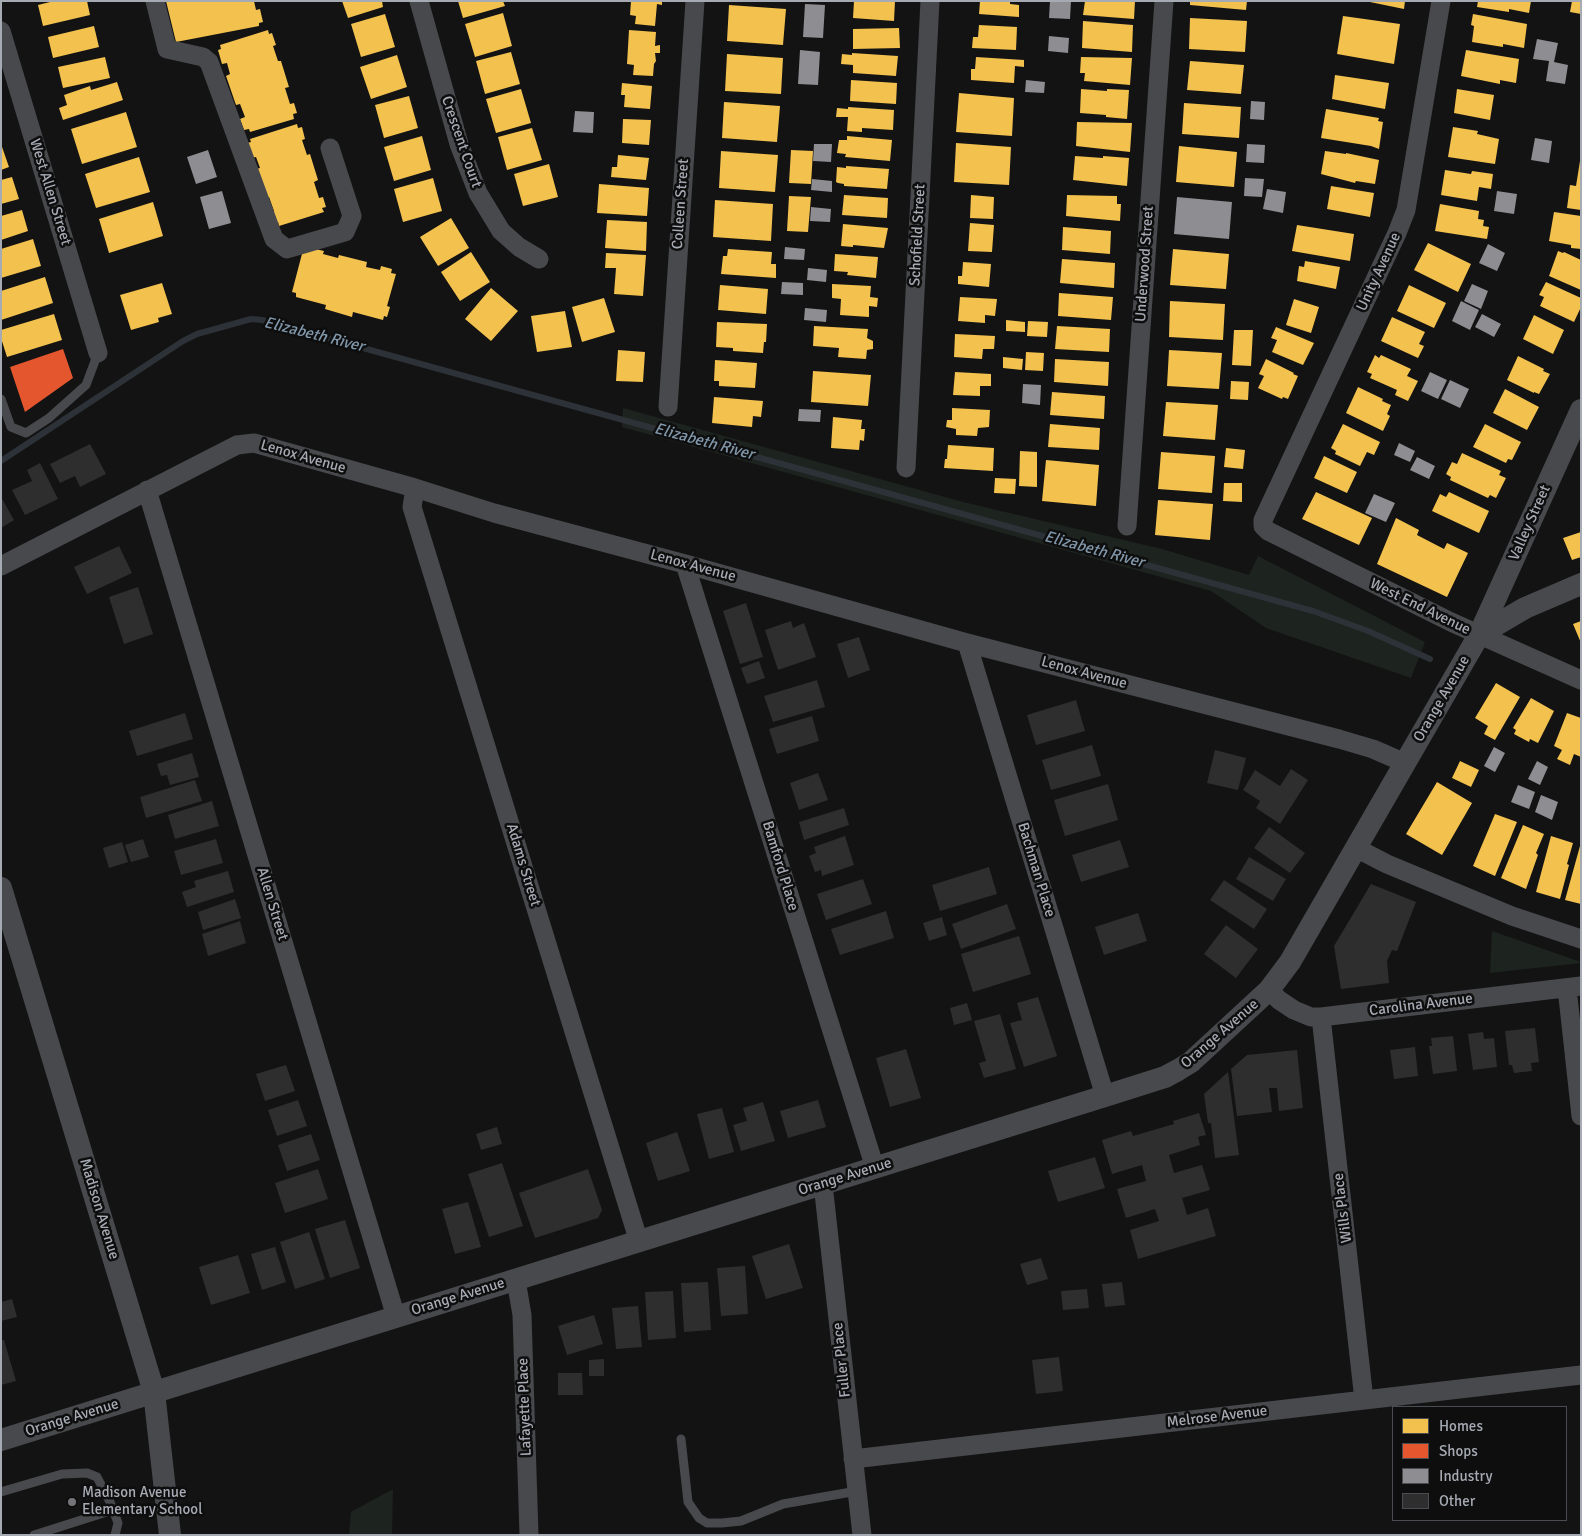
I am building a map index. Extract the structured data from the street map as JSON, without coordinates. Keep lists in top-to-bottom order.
{
  "streets": {
    "street": [
      "Crescent Court",
      "West Allen Street",
      "Colleen Street",
      "Schofield Street",
      "Underwood Street",
      "Unity Avenue",
      "Lenox Avenue",
      "Valley Street",
      "West End Avenue",
      "Orange Avenue",
      "Adams Street",
      "Bamford Place",
      "Bachman Place",
      "Allen Street",
      "Carolina Avenue",
      "Wills Place",
      "Madison Avenue",
      "Fuller Place",
      "Lafayette Place",
      "Melrose Avenue"
    ]
  },
  "crossings": [
    ["Unity Avenue", "West End Avenue"],
    ["Lenox Avenue", "Orange Avenue"],
    ["Lenox Avenue", "Adams Street"],
    ["Lenox Avenue", "Bamford Place"],
    ["Lenox Avenue", "Bachman Place"],
    ["Lenox Avenue", "Allen Street"],
    ["Valley Street", "West End Avenue"],
    ["Valley Street", "Orange Avenue"],
    ["West End Avenue", "Orange Avenue"],
    ["Orange Avenue", "Adams Street"],
    ["Orange Avenue", "Bamford Place"],
    ["Orange Avenue", "Bachman Place"],
    ["Orange Avenue", "Allen Street"],
    ["Orange Avenue", "Carolina Avenue"],
    ["Orange Avenue", "Madison Avenue"],
    ["Orange Avenue", "Fuller Place"],
    ["Orange Avenue", "Lafayette Place"],
    ["Carolina Avenue", "Wills Place"],
    ["Wills Place", "Melrose Avenue"],
    ["Fuller Place", "Melrose Avenue"]
  ],
  "water": ["Elizabeth River"],
  "places": ["Madison Avenue Elementary School"],
  "legend": [
    "Homes",
    "Shops",
    "Industry",
    "Other"
  ]
}
